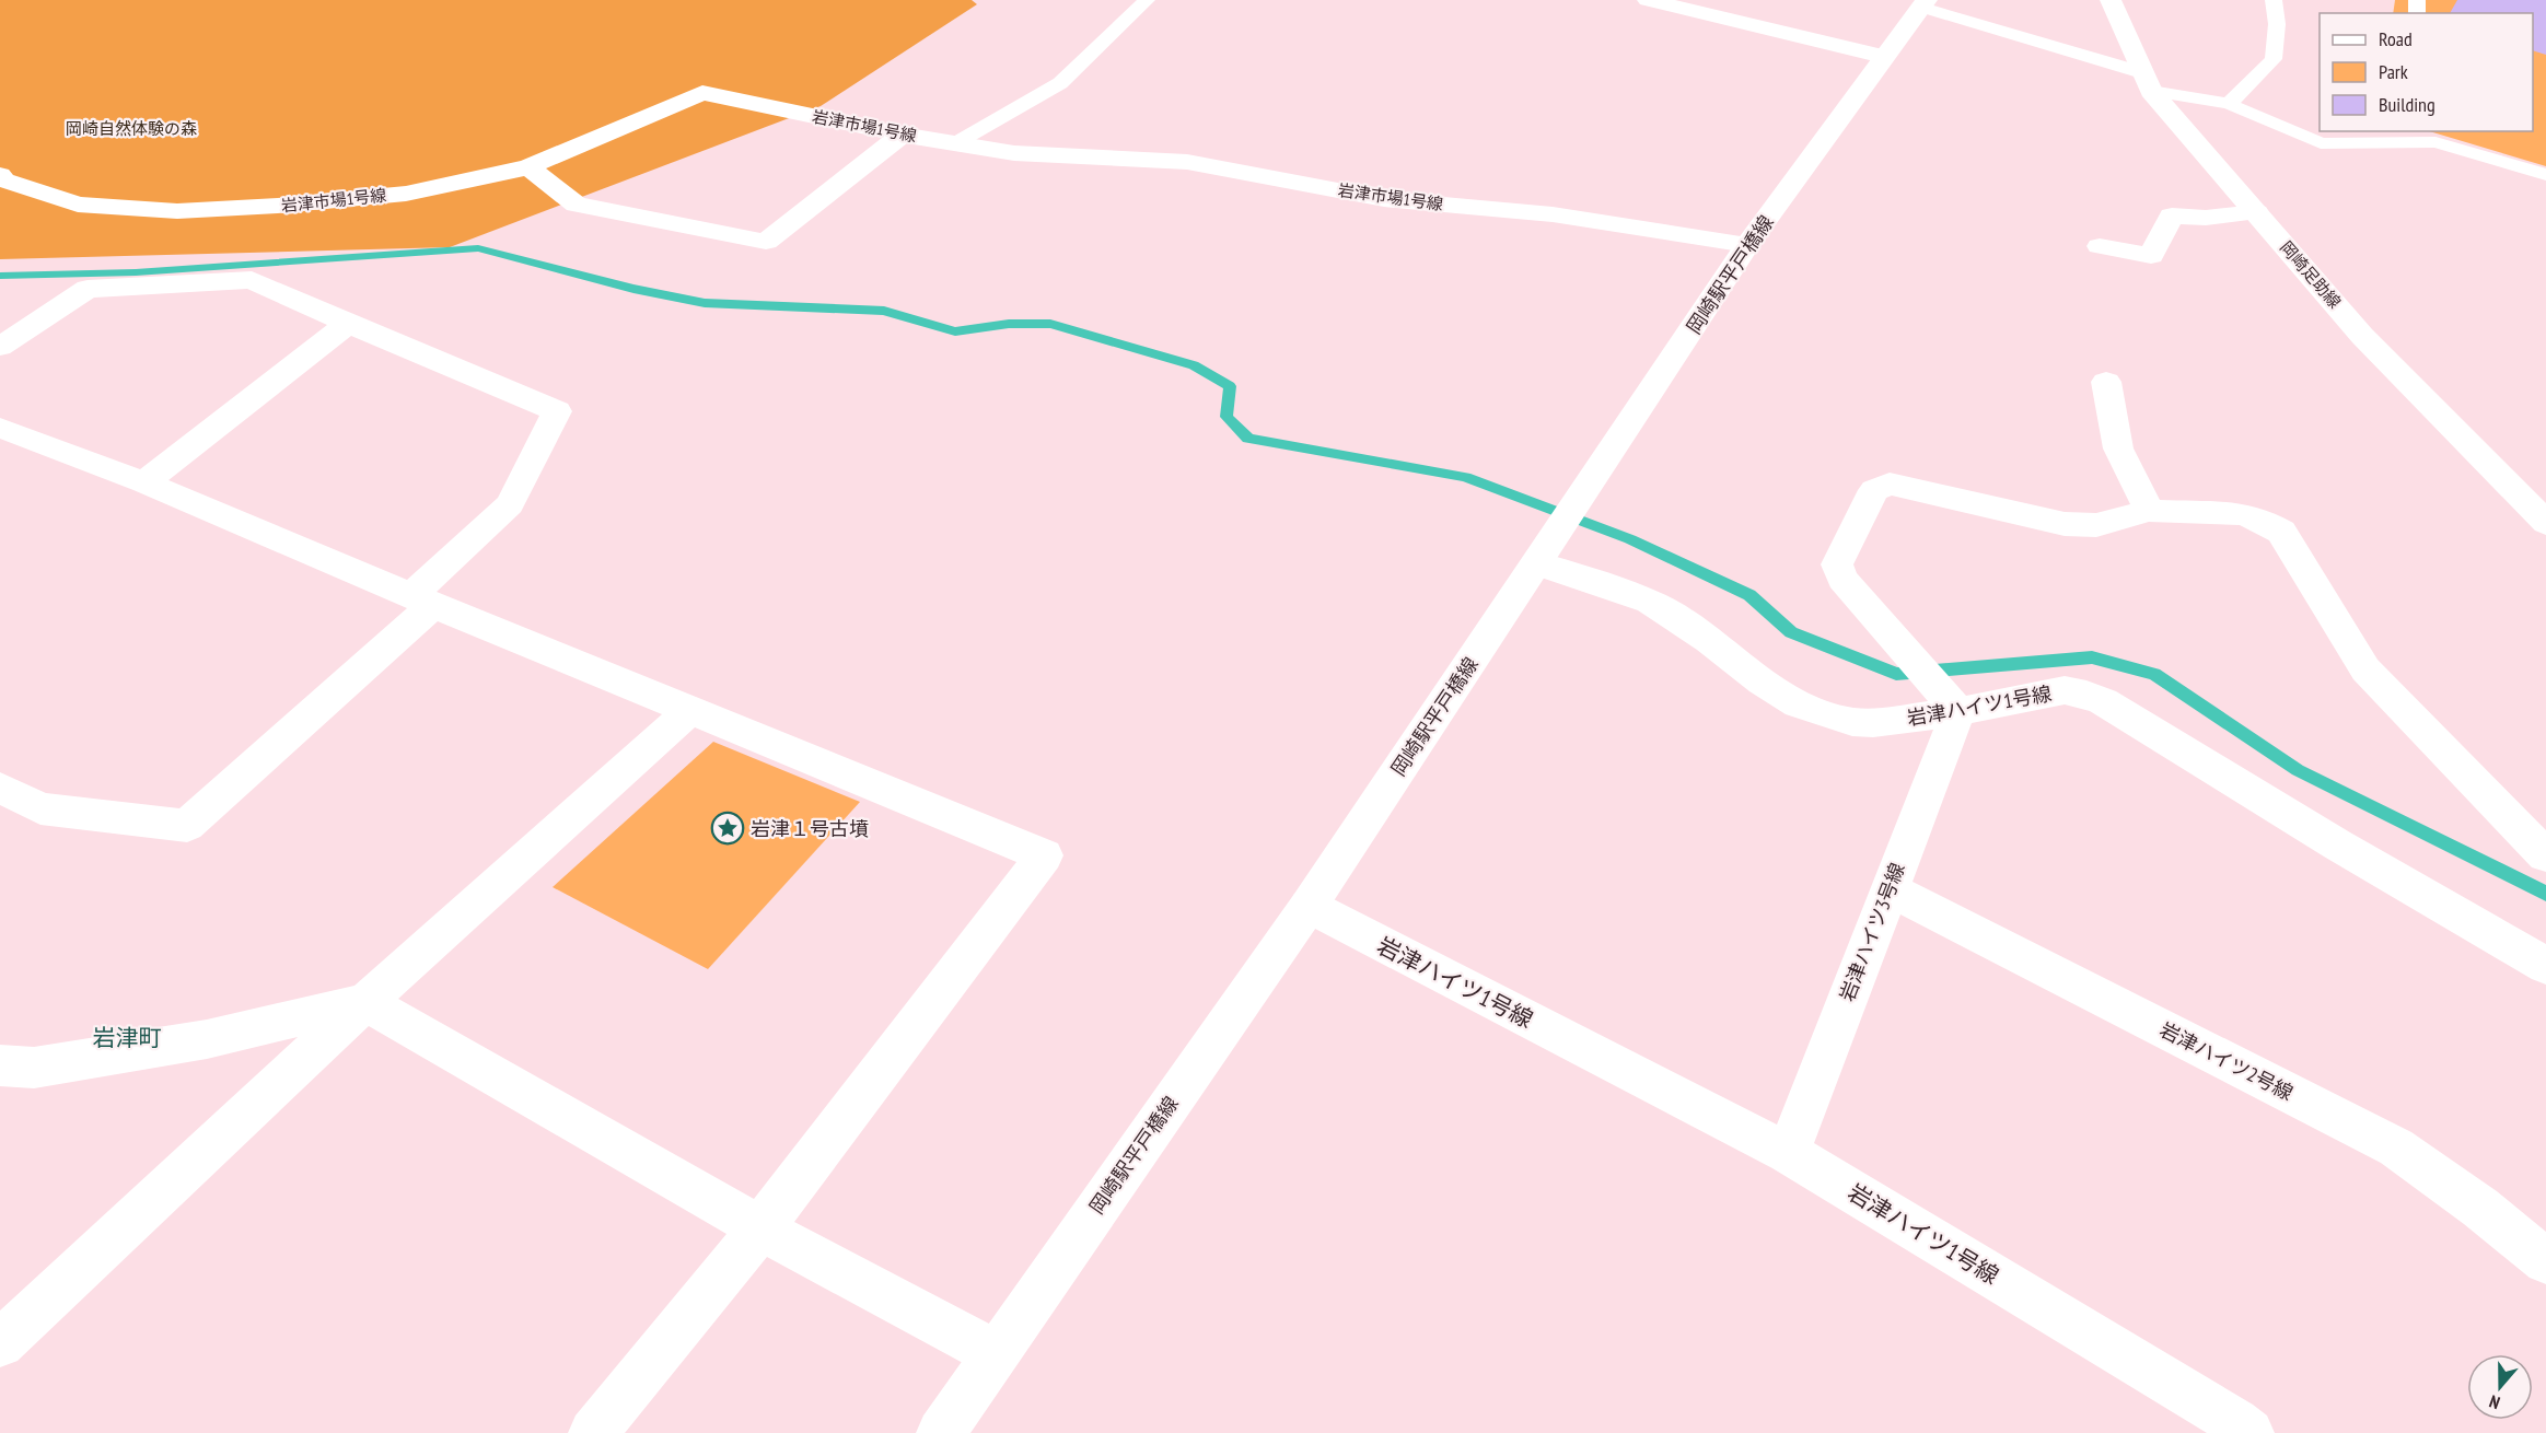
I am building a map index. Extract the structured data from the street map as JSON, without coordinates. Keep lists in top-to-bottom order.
{
  "streets": {
    "street": [
      "岩津市場1号線",
      "岡崎駅平戸橋線",
      "岡崎足助線",
      "岩津ハイツ1号線",
      "岩津ハイツ3号線",
      "岩津ハイツ2号線"
    ]
  },
  "crossings": [
    ["岩津市場1号線", "岡崎駅平戸橋線"],
    ["岡崎駅平戸橋線", "岩津ハイツ1号線"],
    ["岩津ハイツ1号線", "岩津ハイツ3号線"],
    ["岩津ハイツ3号線", "岩津ハイツ2号線"]
  ],
  "districts": ["岩津町"],
  "parks": ["岡崎自然体験の森"],
  "places": {
    "place": ["岩津１号古墳"]
  },
  "legend": ["Road", "Park", "Building"],
  "north": "bottom"
}
